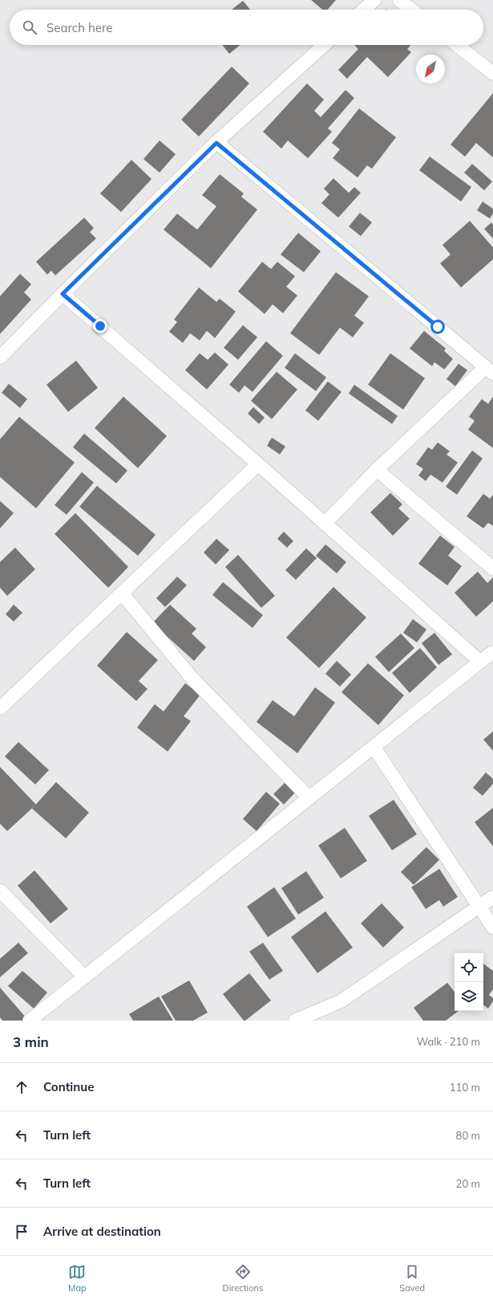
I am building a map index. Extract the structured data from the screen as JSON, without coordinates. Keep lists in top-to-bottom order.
{
  "north": "bottom left",
  "page": {
    "search": "Search here",
    "heading": ["3 min", "Walk · 210 m"],
    "list": [
      ["Continue", "110 m"],
      ["Turn left", "80 m"],
      ["Turn left", "20 m"],
      "Arrive at destination"
    ],
    "nav": ["Map", "Directions", "Saved"]
  }
}
